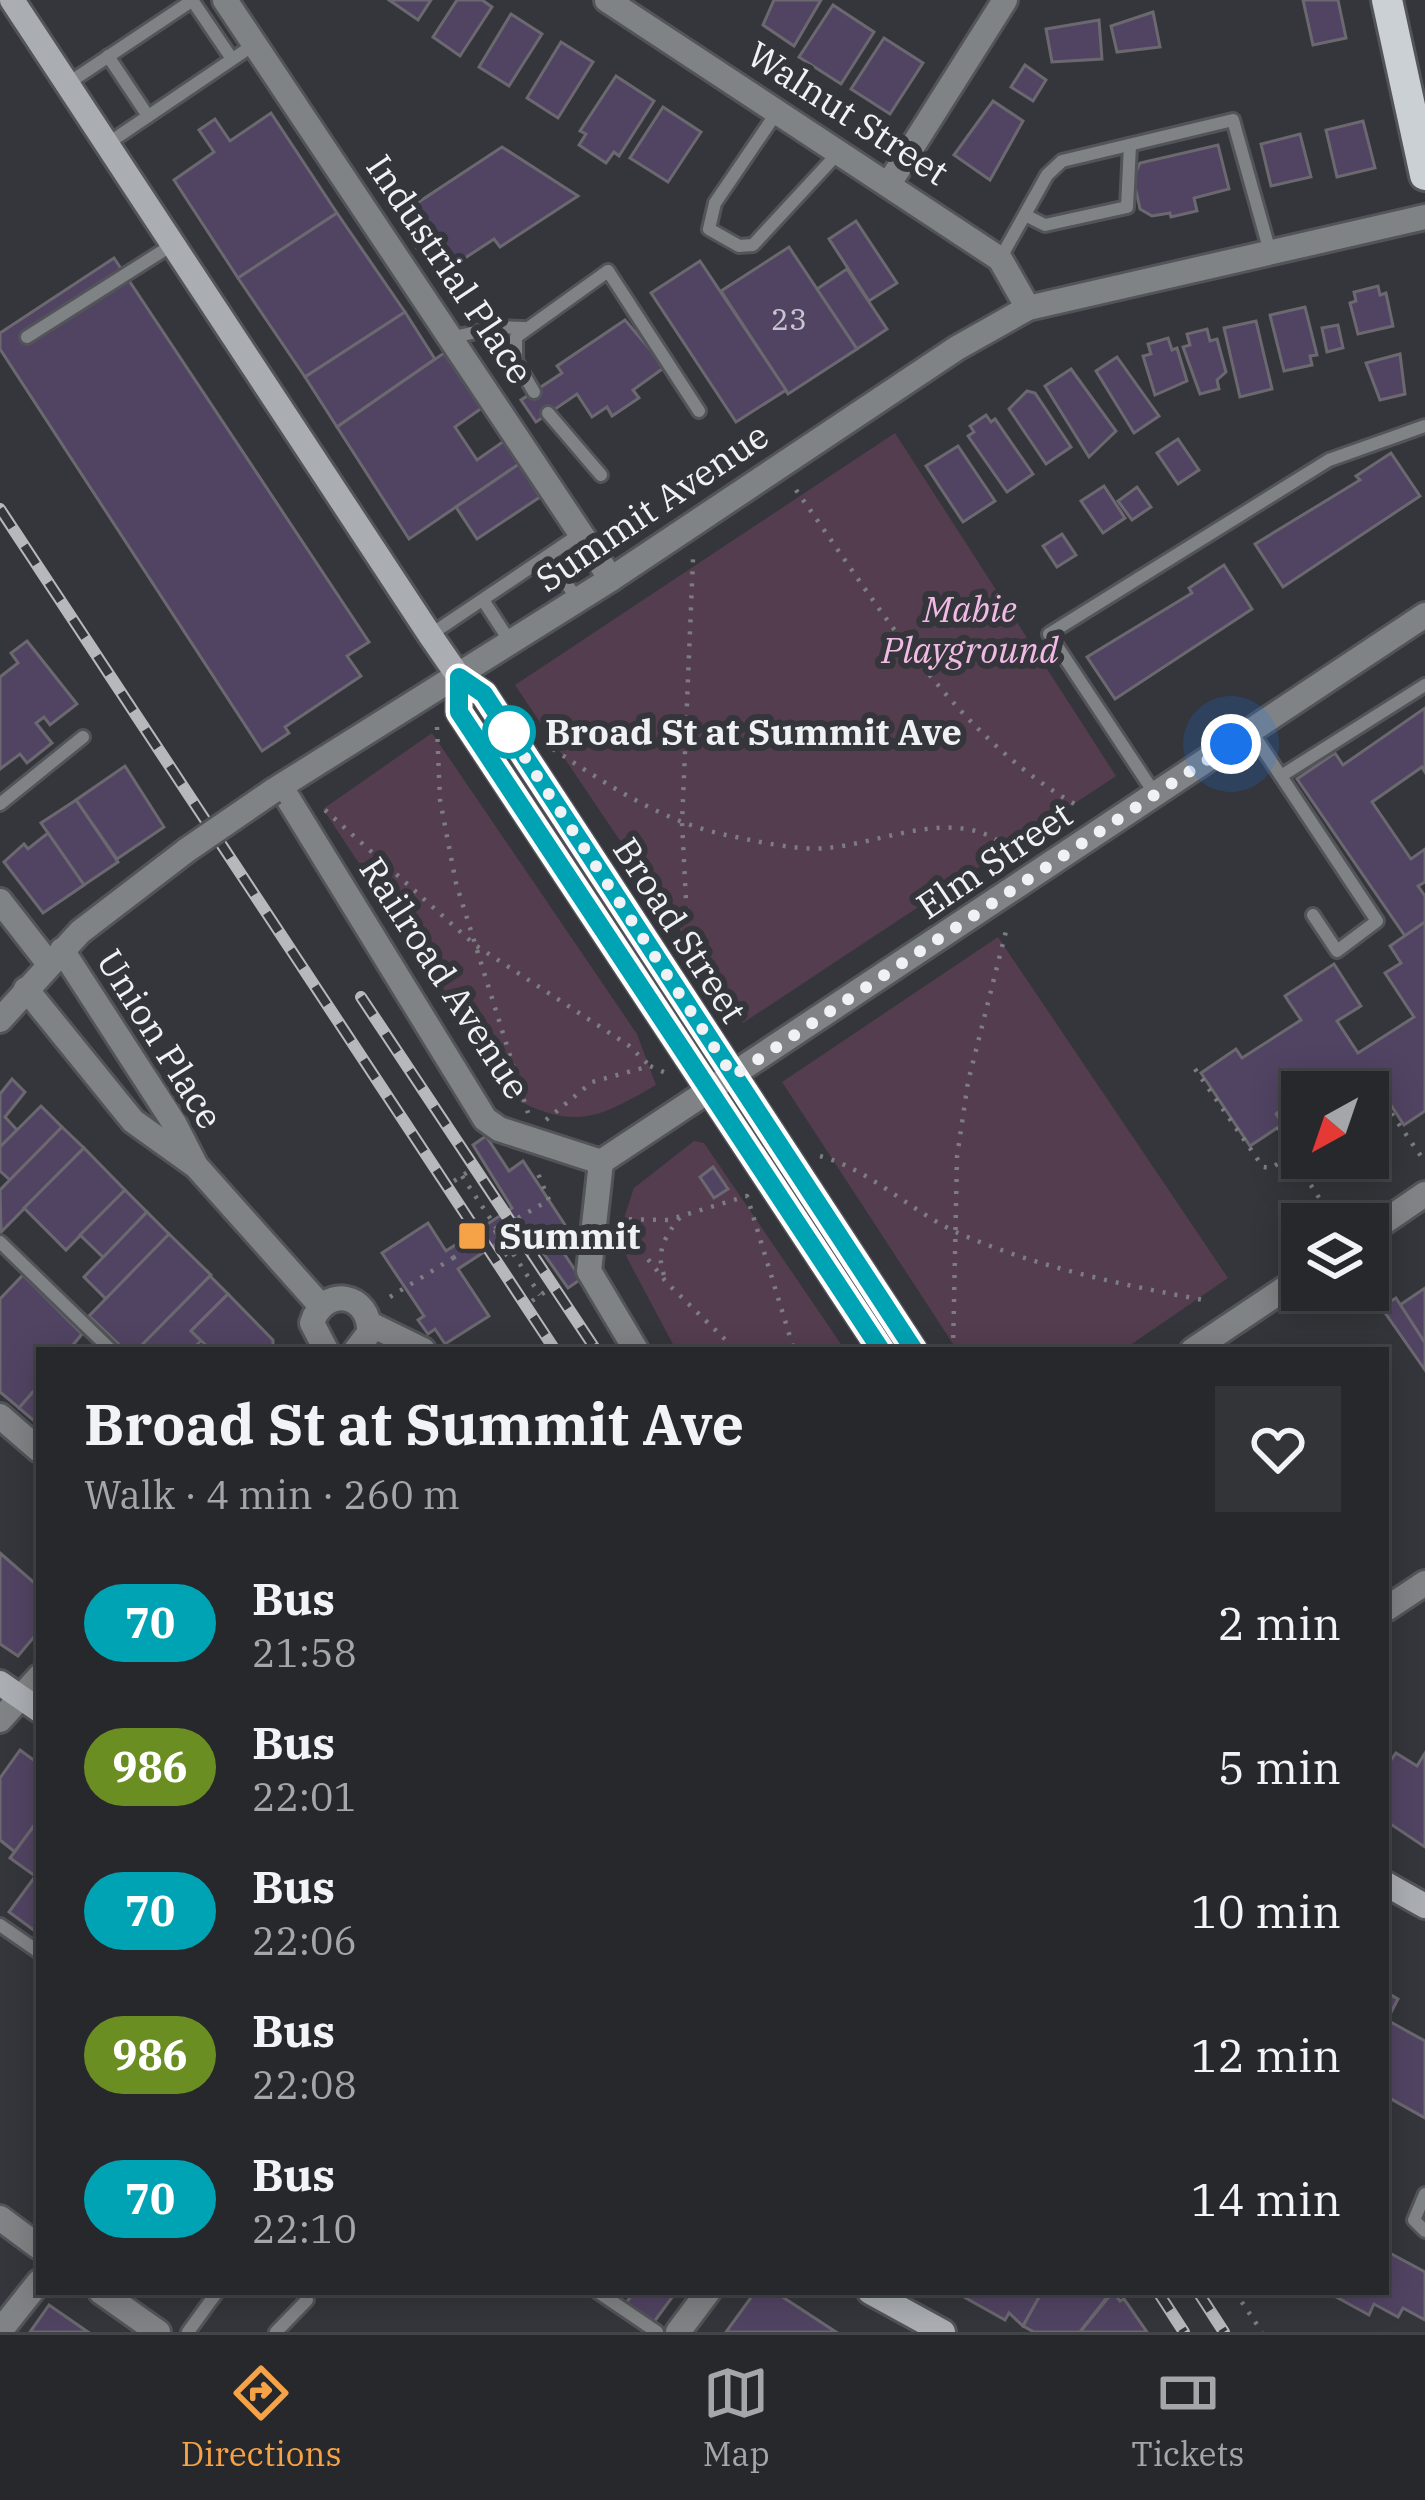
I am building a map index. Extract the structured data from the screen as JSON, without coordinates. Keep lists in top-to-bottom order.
{
  "streets": {
    "main road": ["Broad Street"],
    "street": [
      "Walnut Street",
      "Industrial Place",
      "Summit Avenue",
      "Elm Street",
      "Railroad Avenue",
      "Union Place"
    ]
  },
  "crossings": [
    ["Walnut Street", "Summit Avenue"],
    ["Industrial Place", "Summit Avenue"],
    ["Summit Avenue", "Broad Street"],
    ["Summit Avenue", "Railroad Avenue"],
    ["Summit Avenue", "Union Place"],
    ["Elm Street", "Broad Street"],
    ["Elm Street", "Railroad Avenue"]
  ],
  "parks": ["Mabie Playground"],
  "places": {
    "other": ["Broad St at Summit Ave"],
    "transit": ["Summit"]
  },
  "lines": ["bus line 70"],
  "house_numbers": ["23"],
  "north": "bottom left",
  "page": {
    "heading": ["Broad St at Summit Ave", "Walk · 4 min · 260 m"],
    "list": [
      {
        "mark": "70",
        "name": "Bus",
        "note": "21:58",
        "value": "2 min"
      },
      {
        "mark": "986",
        "name": "Bus",
        "note": "22:01",
        "value": "5 min"
      },
      {
        "mark": "70",
        "name": "Bus",
        "note": "22:06",
        "value": "10 min"
      },
      {
        "mark": "986",
        "name": "Bus",
        "note": "22:08",
        "value": "12 min"
      },
      {
        "mark": "70",
        "name": "Bus",
        "note": "22:10",
        "value": "14 min"
      }
    ],
    "tabs": ["Directions", "Map", "Tickets"]
  }
}
